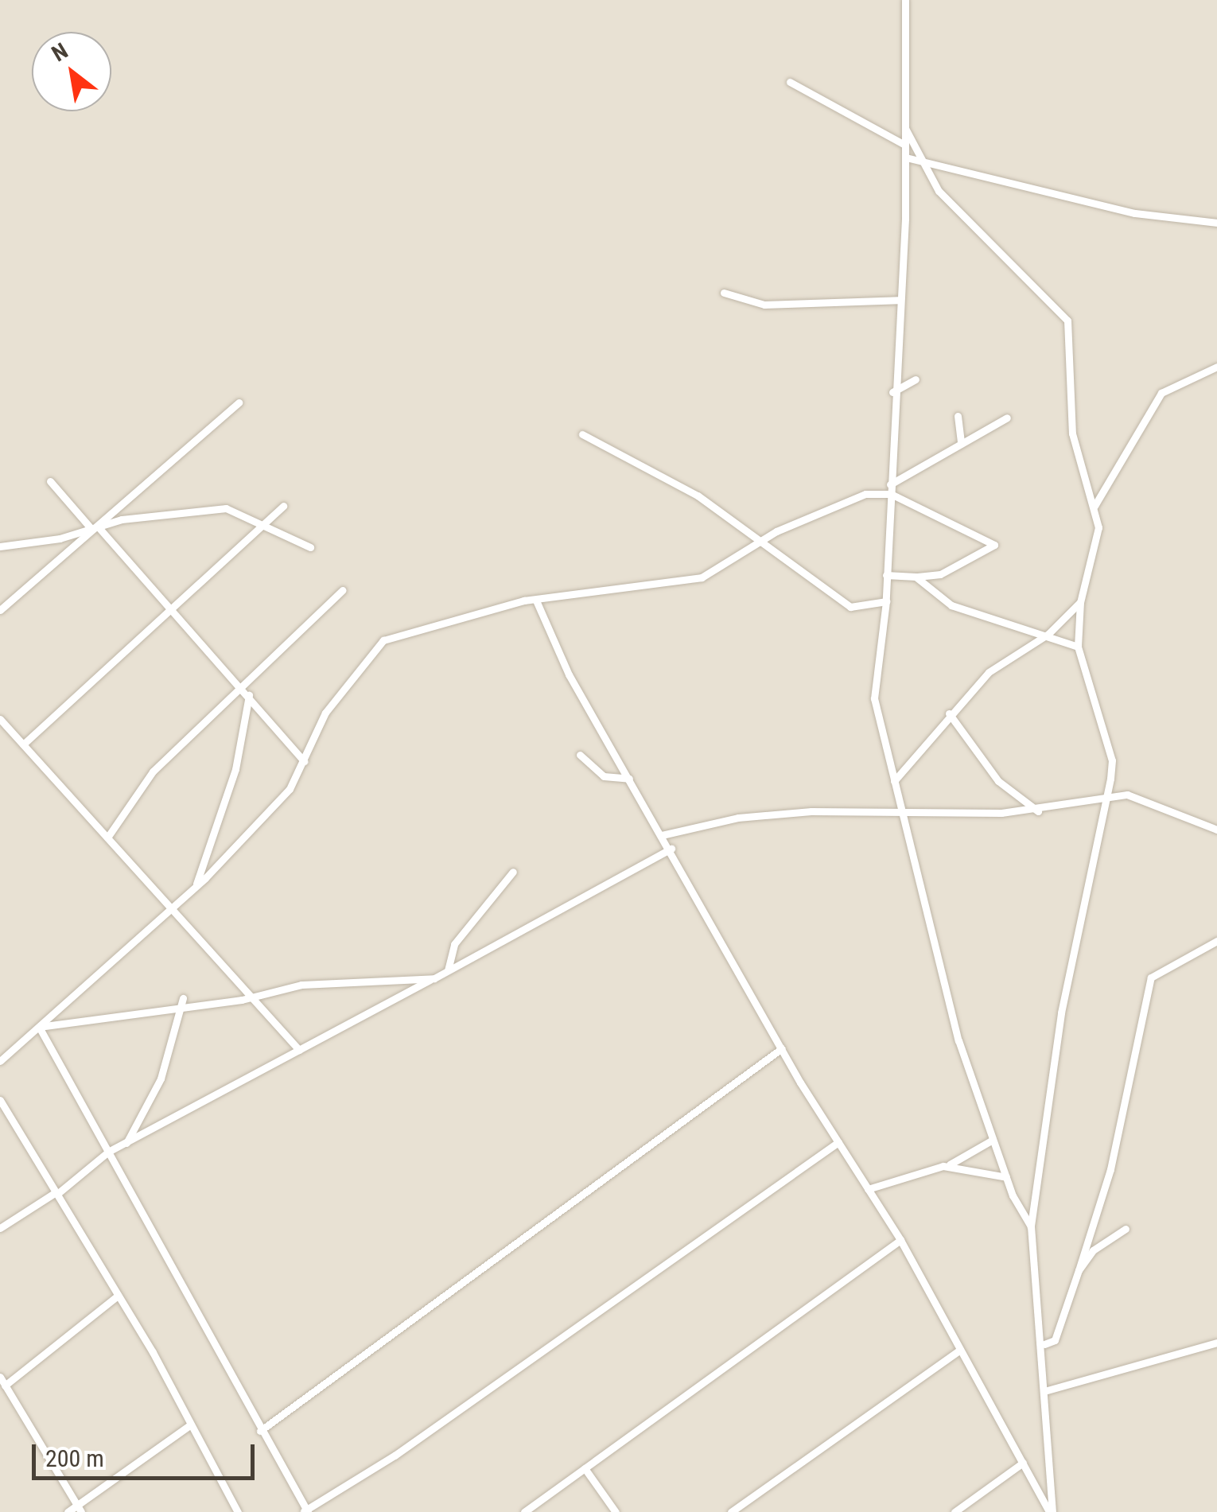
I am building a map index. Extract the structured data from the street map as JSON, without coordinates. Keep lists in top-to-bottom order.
{
  "scale_bar": "200 m",
  "north": "top left"
}
